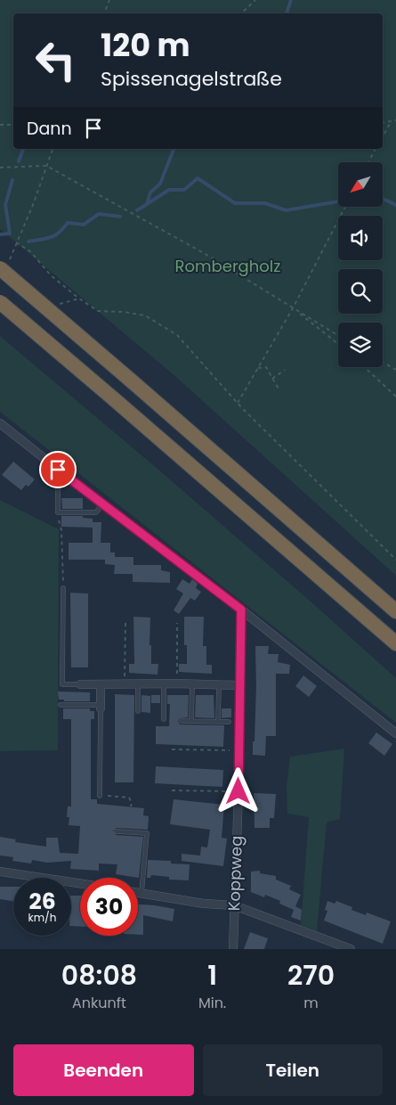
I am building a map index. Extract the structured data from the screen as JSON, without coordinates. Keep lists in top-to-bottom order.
{
  "streets": {
    "street": ["Koppweg"]
  },
  "parks": ["Rombergholz"],
  "north": "bottom left",
  "page": {
    "turn": ["120 m", "Spissenagelstraße"],
    "then": "Dann",
    "speed": "26 km/h",
    "limit": "30",
    "eta": [
      "08:08",
      "Ankunft",
      "1",
      "Min.",
      "270",
      "m"
    ],
    "buttons": ["Beenden", "Teilen"]
  }
}
